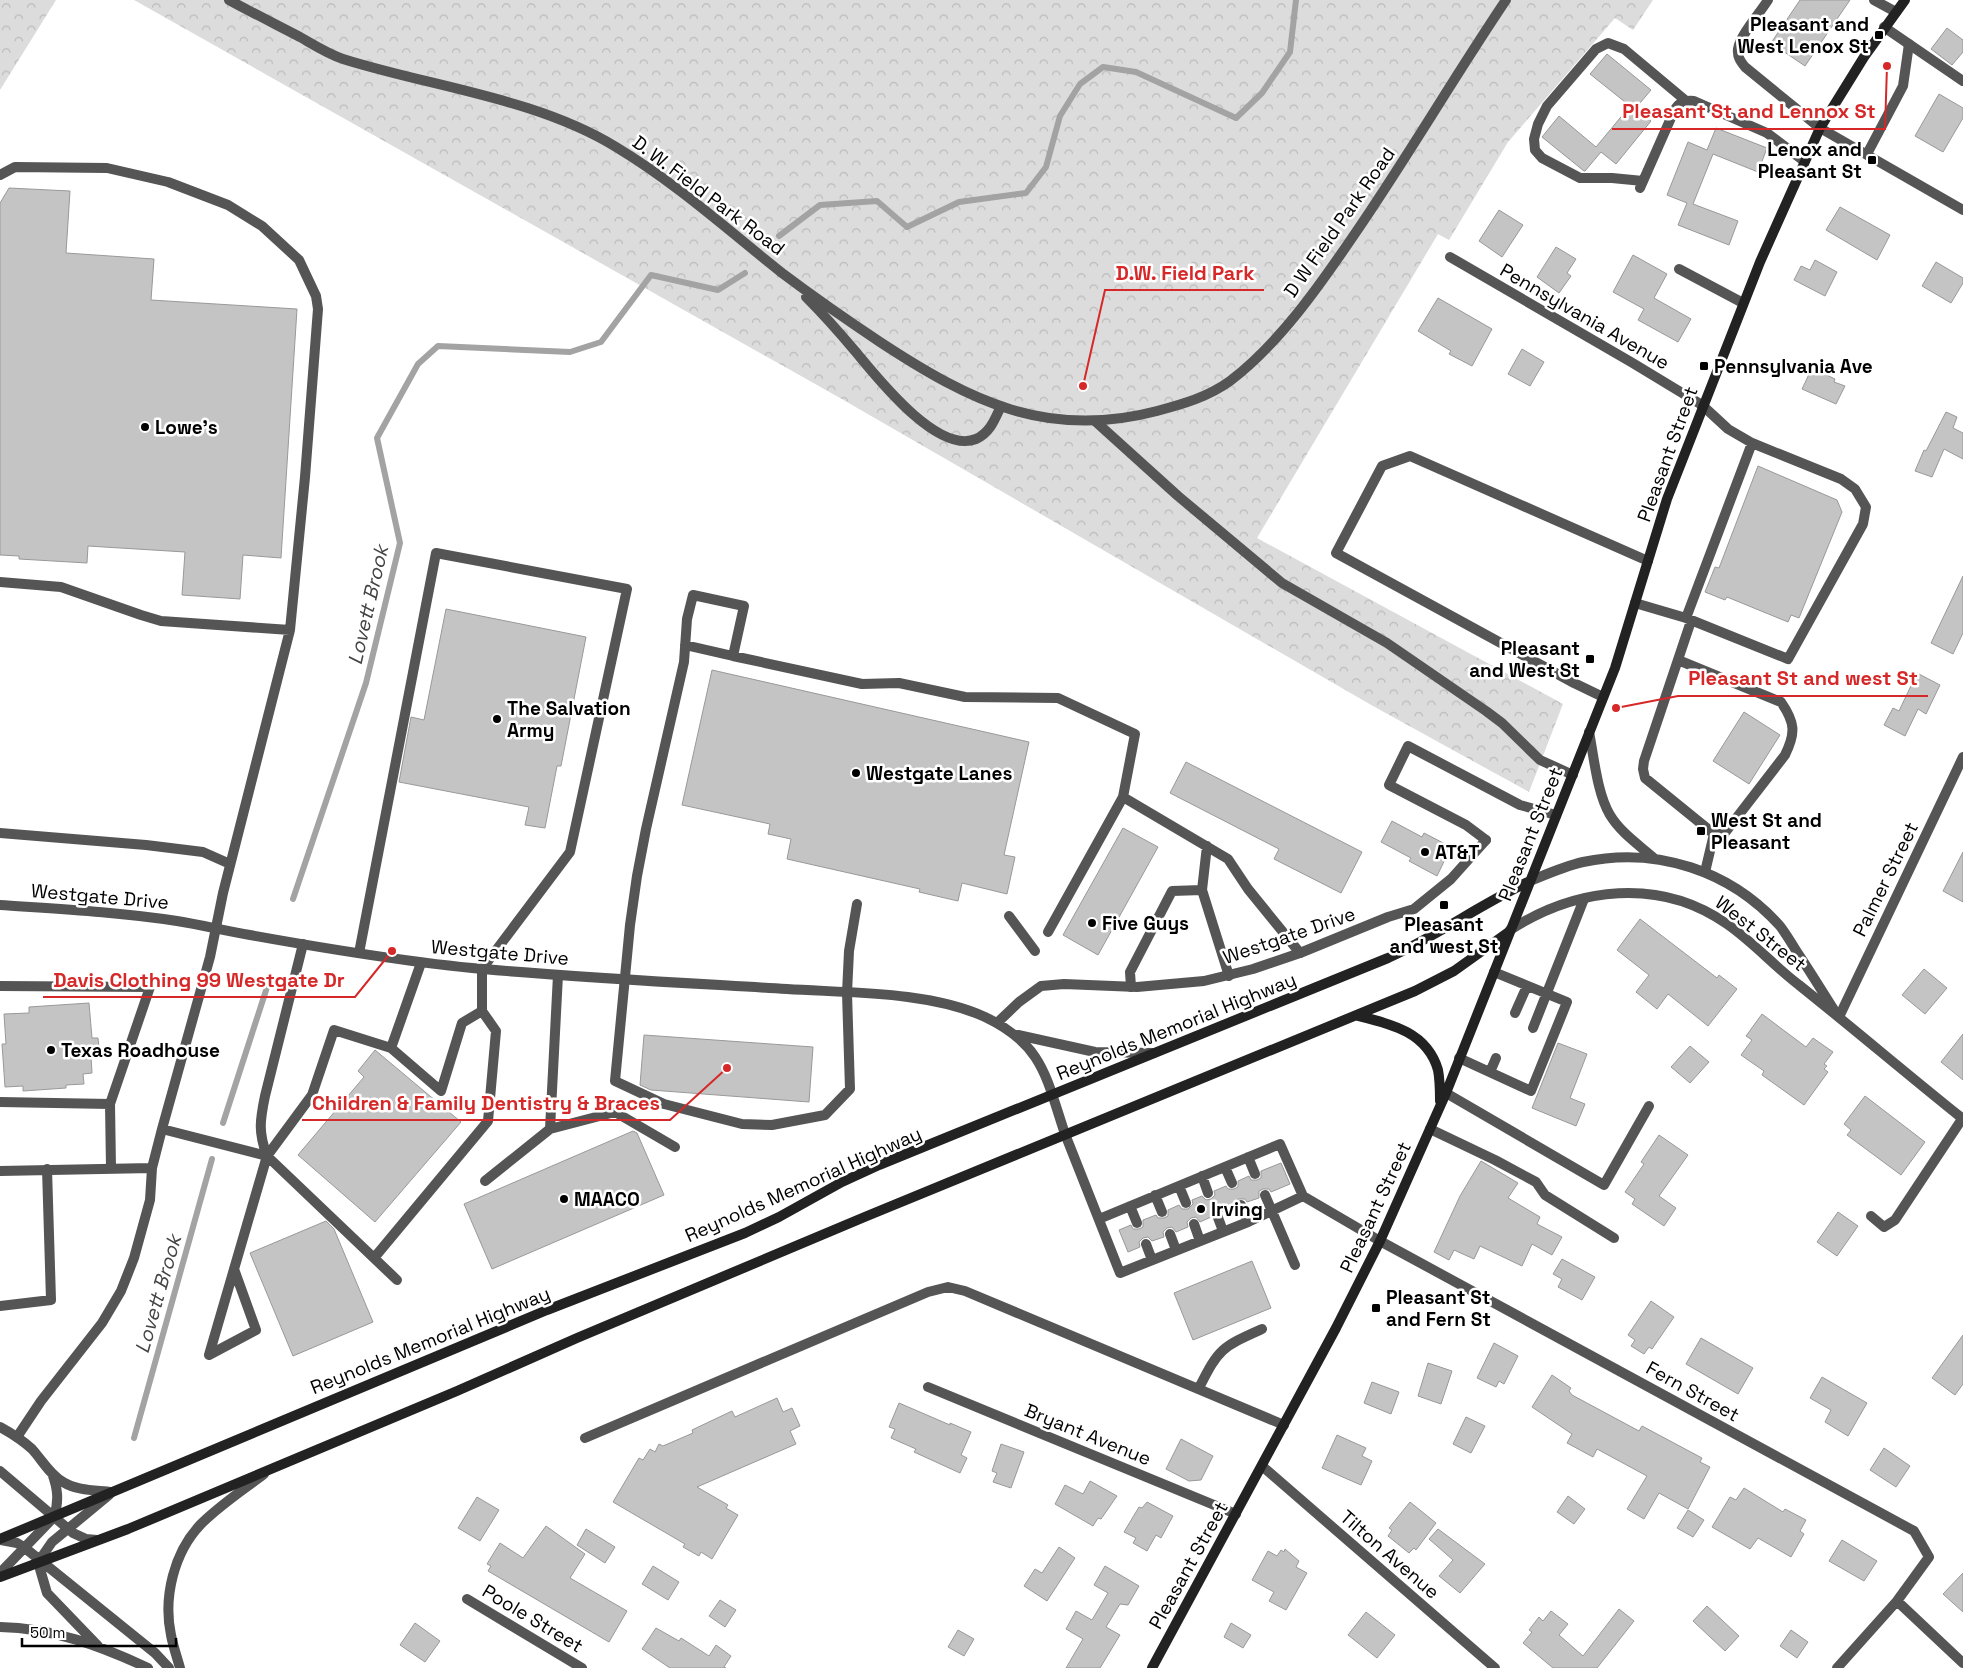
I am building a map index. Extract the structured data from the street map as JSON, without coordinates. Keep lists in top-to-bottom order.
{
  "streets": {
    "main road": ["Pleasant Street", "Reynolds Memorial Highway"],
    "street": [
      "D. W. Field Park Road",
      "D W Field Park Road",
      "Pennsylvania Avenue",
      "Palmer Street",
      "Westgate Drive",
      "West Street",
      "Fern Street",
      "Bryant Avenue",
      "Tilton Avenue",
      "Poole Street"
    ]
  },
  "crossings": [
    ["D. W. Field Park Road", "D W Field Park Road"],
    ["Pennsylvania Avenue", "Pleasant Street"],
    ["Pleasant Street", "Westgate Drive"],
    ["Pleasant Street", "West Street"],
    ["Pleasant Street", "Reynolds Memorial Highway"],
    ["Pleasant Street", "Fern Street"],
    ["Pleasant Street", "Bryant Avenue"],
    ["Pleasant Street", "Tilton Avenue"],
    ["Palmer Street", "West Street"],
    ["Westgate Drive", "Reynolds Memorial Highway"],
    ["West Street", "Reynolds Memorial Highway"]
  ],
  "water": ["Lovett Brook"],
  "places": {
    "transit": [
      "Pleasant and West Lenox St",
      "Lenox and Pleasant St",
      "Pennsylvania Ave",
      "Pleasant and West St",
      "West St and Pleasant",
      "Pleasant and west St",
      "Pleasant St and Fern St"
    ],
    "other": [
      "Pleasant St and Lennox St",
      "D.W. Field Park",
      "Lowe's",
      "Pleasant St and west St",
      "The Salvation Army",
      "Westgate Lanes",
      "AT&T",
      "Five Guys",
      "Davis Clothing 99 Westgate Dr",
      "Texas Roadhouse",
      "Children & Family Dentistry & Braces",
      "MAACO",
      "Irving"
    ]
  },
  "scale_bar": "50 m"
}
